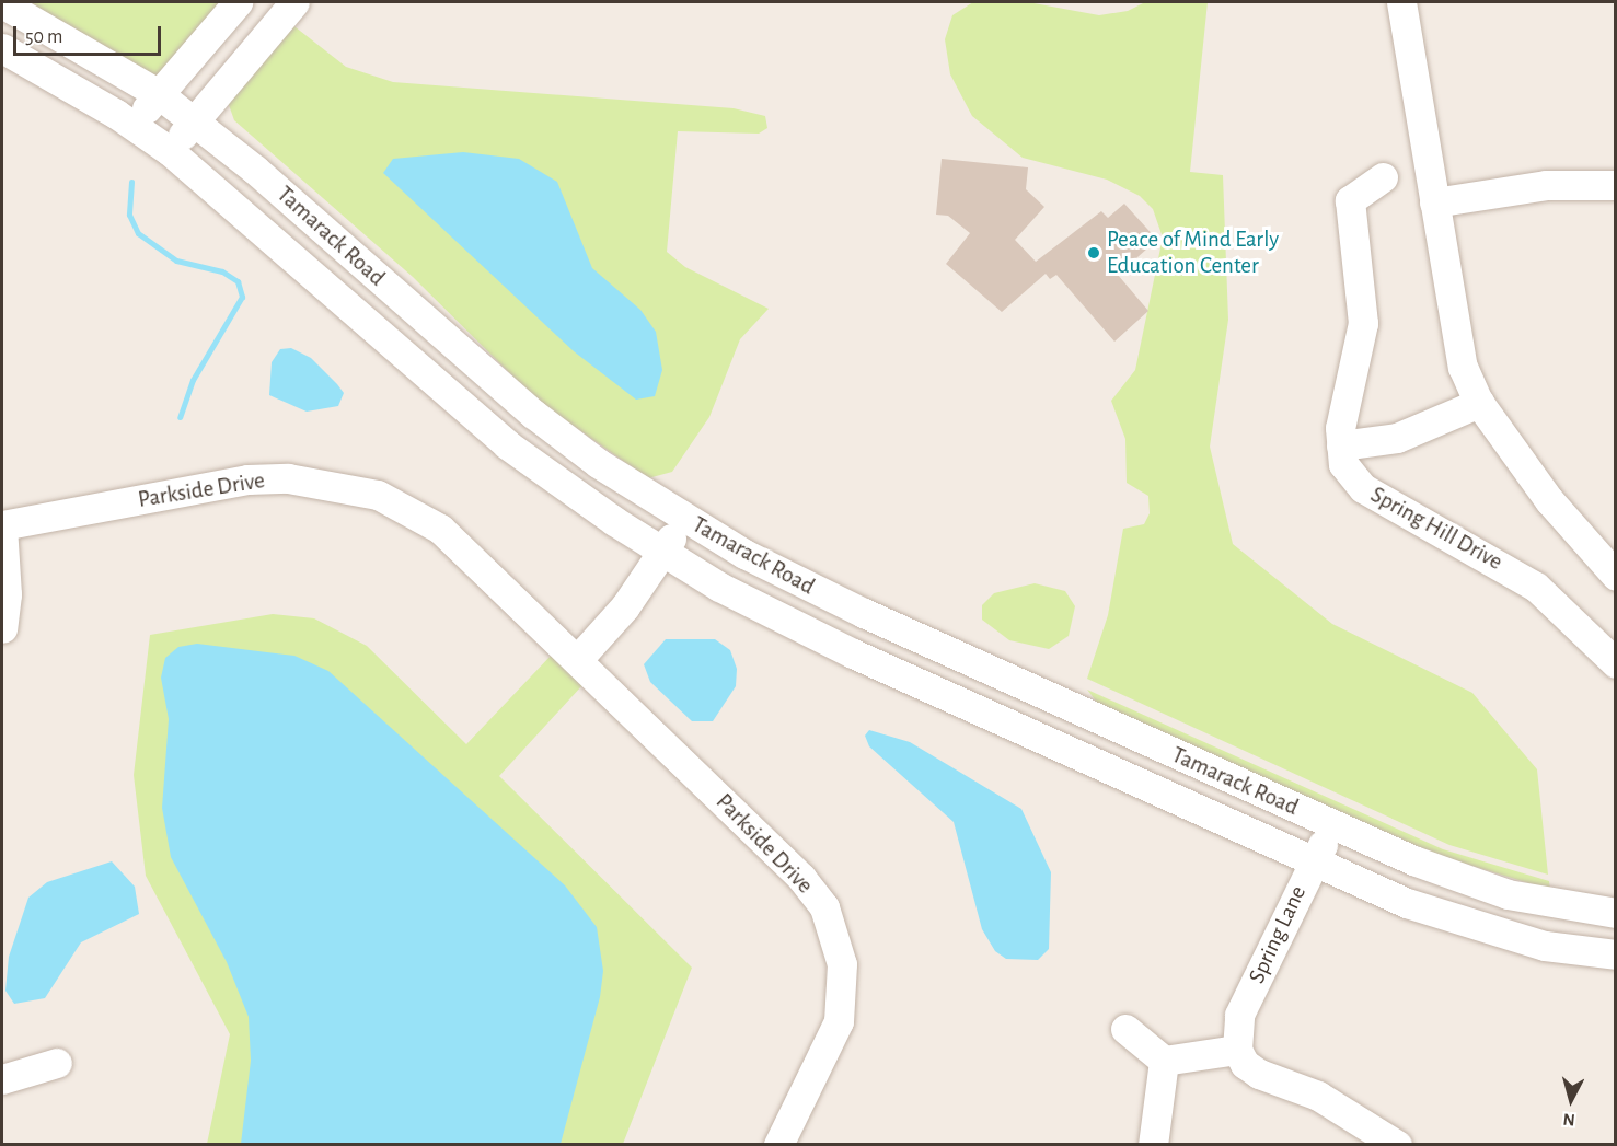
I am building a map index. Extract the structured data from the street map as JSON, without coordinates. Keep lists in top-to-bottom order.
{
  "streets": {
    "street": [
      "Tamarack Road",
      "Parkside Drive",
      "Spring Hill Drive",
      "Spring Lane"
    ]
  },
  "crossings": [
    ["Tamarack Road", "Spring Lane"]
  ],
  "places": ["Peace of Mind Early Education Center"],
  "scale_bar": "50 m",
  "north": "bottom"
}
